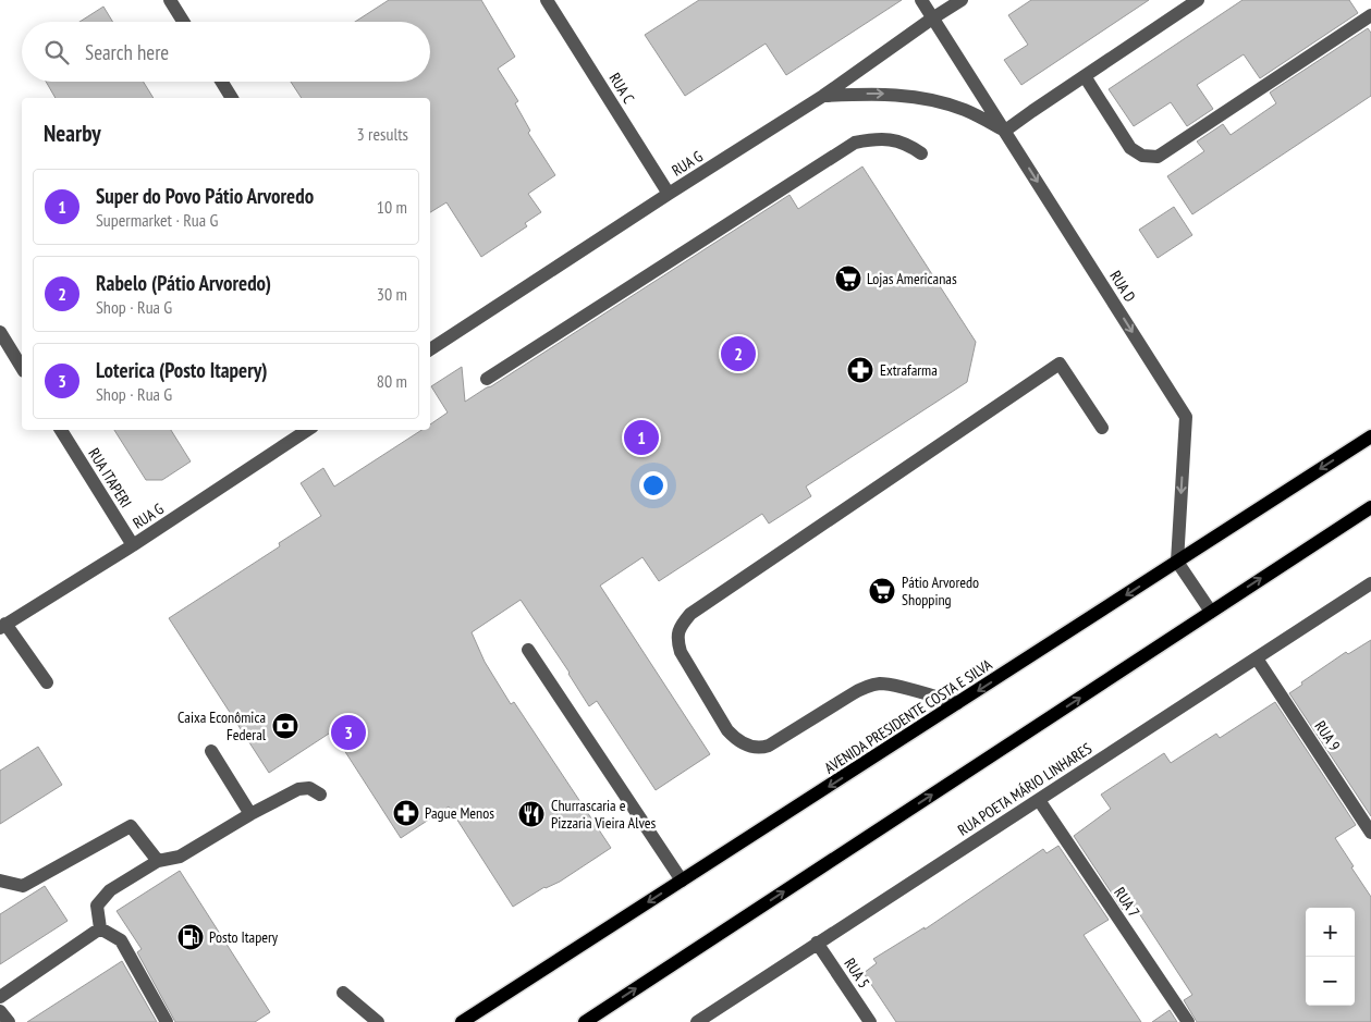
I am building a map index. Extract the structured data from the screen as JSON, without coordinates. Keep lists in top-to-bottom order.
{
  "streets": {
    "main road": ["AVENIDA PRESIDENTE COSTA E SILVA"],
    "street": [
      "RUA C",
      "RUA G",
      "RUA D",
      "RUA ITAPERI",
      "RUA 9",
      "RUA POETA MÁRIO LINHARES",
      "RUA 7",
      "RUA 5"
    ]
  },
  "crossings": [
    ["RUA C", "RUA G"],
    ["RUA G", "RUA D"],
    ["RUA G", "RUA ITAPERI"],
    ["RUA D", "AVENIDA PRESIDENTE COSTA E SILVA"],
    ["RUA 9", "RUA POETA MÁRIO LINHARES"],
    ["RUA POETA MÁRIO LINHARES", "RUA 7"],
    ["RUA POETA MÁRIO LINHARES", "RUA 5"]
  ],
  "one_way": ["RUA D"],
  "places": {
    "supermarket": ["Lojas Americanas", "Pátio Arvoredo Shopping"],
    "pharmacy": ["Extrafarma", "Pague Menos"],
    "bank": ["Caixa Econômica Federal"],
    "restaurant": ["Churrascaria e Pizzaria Vieira Alves"],
    "fuel station": ["Posto Itapery"]
  },
  "page": {
    "search": "Search here",
    "heading": ["Nearby", "3 results"],
    "list": [
      {
        "mark": "1",
        "name": "Super do Povo Pátio Arvoredo",
        "note": "Supermarket · Rua G",
        "value": "10 m"
      },
      {
        "mark": "2",
        "name": "Rabelo (Pátio Arvoredo)",
        "note": "Shop · Rua G",
        "value": "30 m"
      },
      {
        "mark": "3",
        "name": "Loterica (Posto Itapery)",
        "note": "Shop · Rua G",
        "value": "80 m"
      }
    ],
    "pins": ["2", "1", "3"],
    "map_buttons": ["+", "−"]
  }
}
